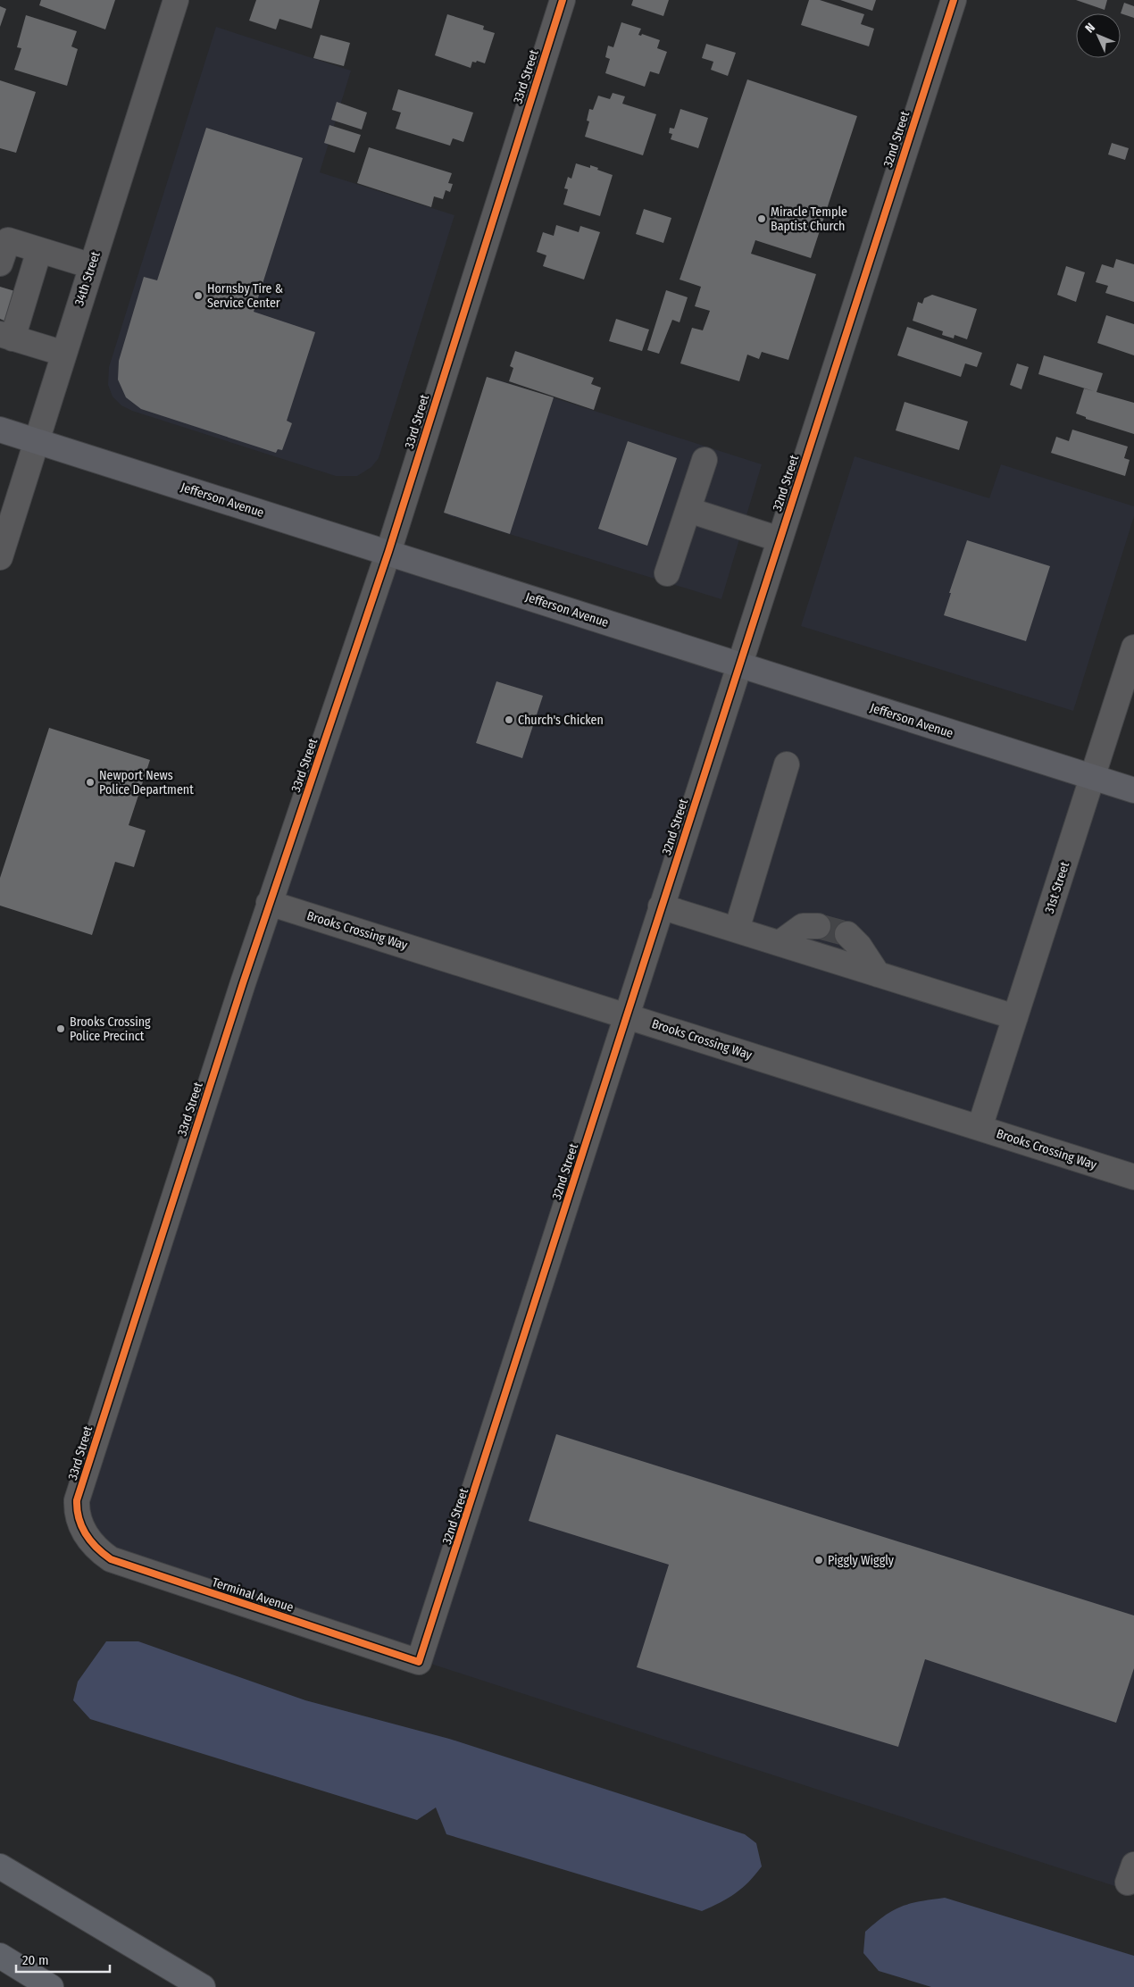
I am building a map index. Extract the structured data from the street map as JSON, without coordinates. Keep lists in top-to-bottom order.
{
  "streets": {
    "main road": ["Jefferson Avenue"],
    "street": [
      "33rd Street",
      "32nd Street",
      "34th Street",
      "31st Street",
      "Brooks Crossing Way",
      "Terminal Avenue"
    ]
  },
  "crossings": [
    ["33rd Street", "Jefferson Avenue"],
    ["33rd Street", "Brooks Crossing Way"],
    ["33rd Street", "Terminal Avenue"],
    ["32nd Street", "Jefferson Avenue"],
    ["32nd Street", "Brooks Crossing Way"],
    ["32nd Street", "Terminal Avenue"],
    ["34th Street", "Jefferson Avenue"],
    ["Jefferson Avenue", "31st Street"],
    ["31st Street", "Brooks Crossing Way"]
  ],
  "places": [
    "Miracle Temple Baptist Church",
    "Hornsby Tire & Service Center",
    "Church's Chicken",
    "Newport News Police Department",
    "Brooks Crossing Police Precinct",
    "Piggly Wiggly"
  ],
  "scale_bar": "20 m",
  "north": "top left"
}
